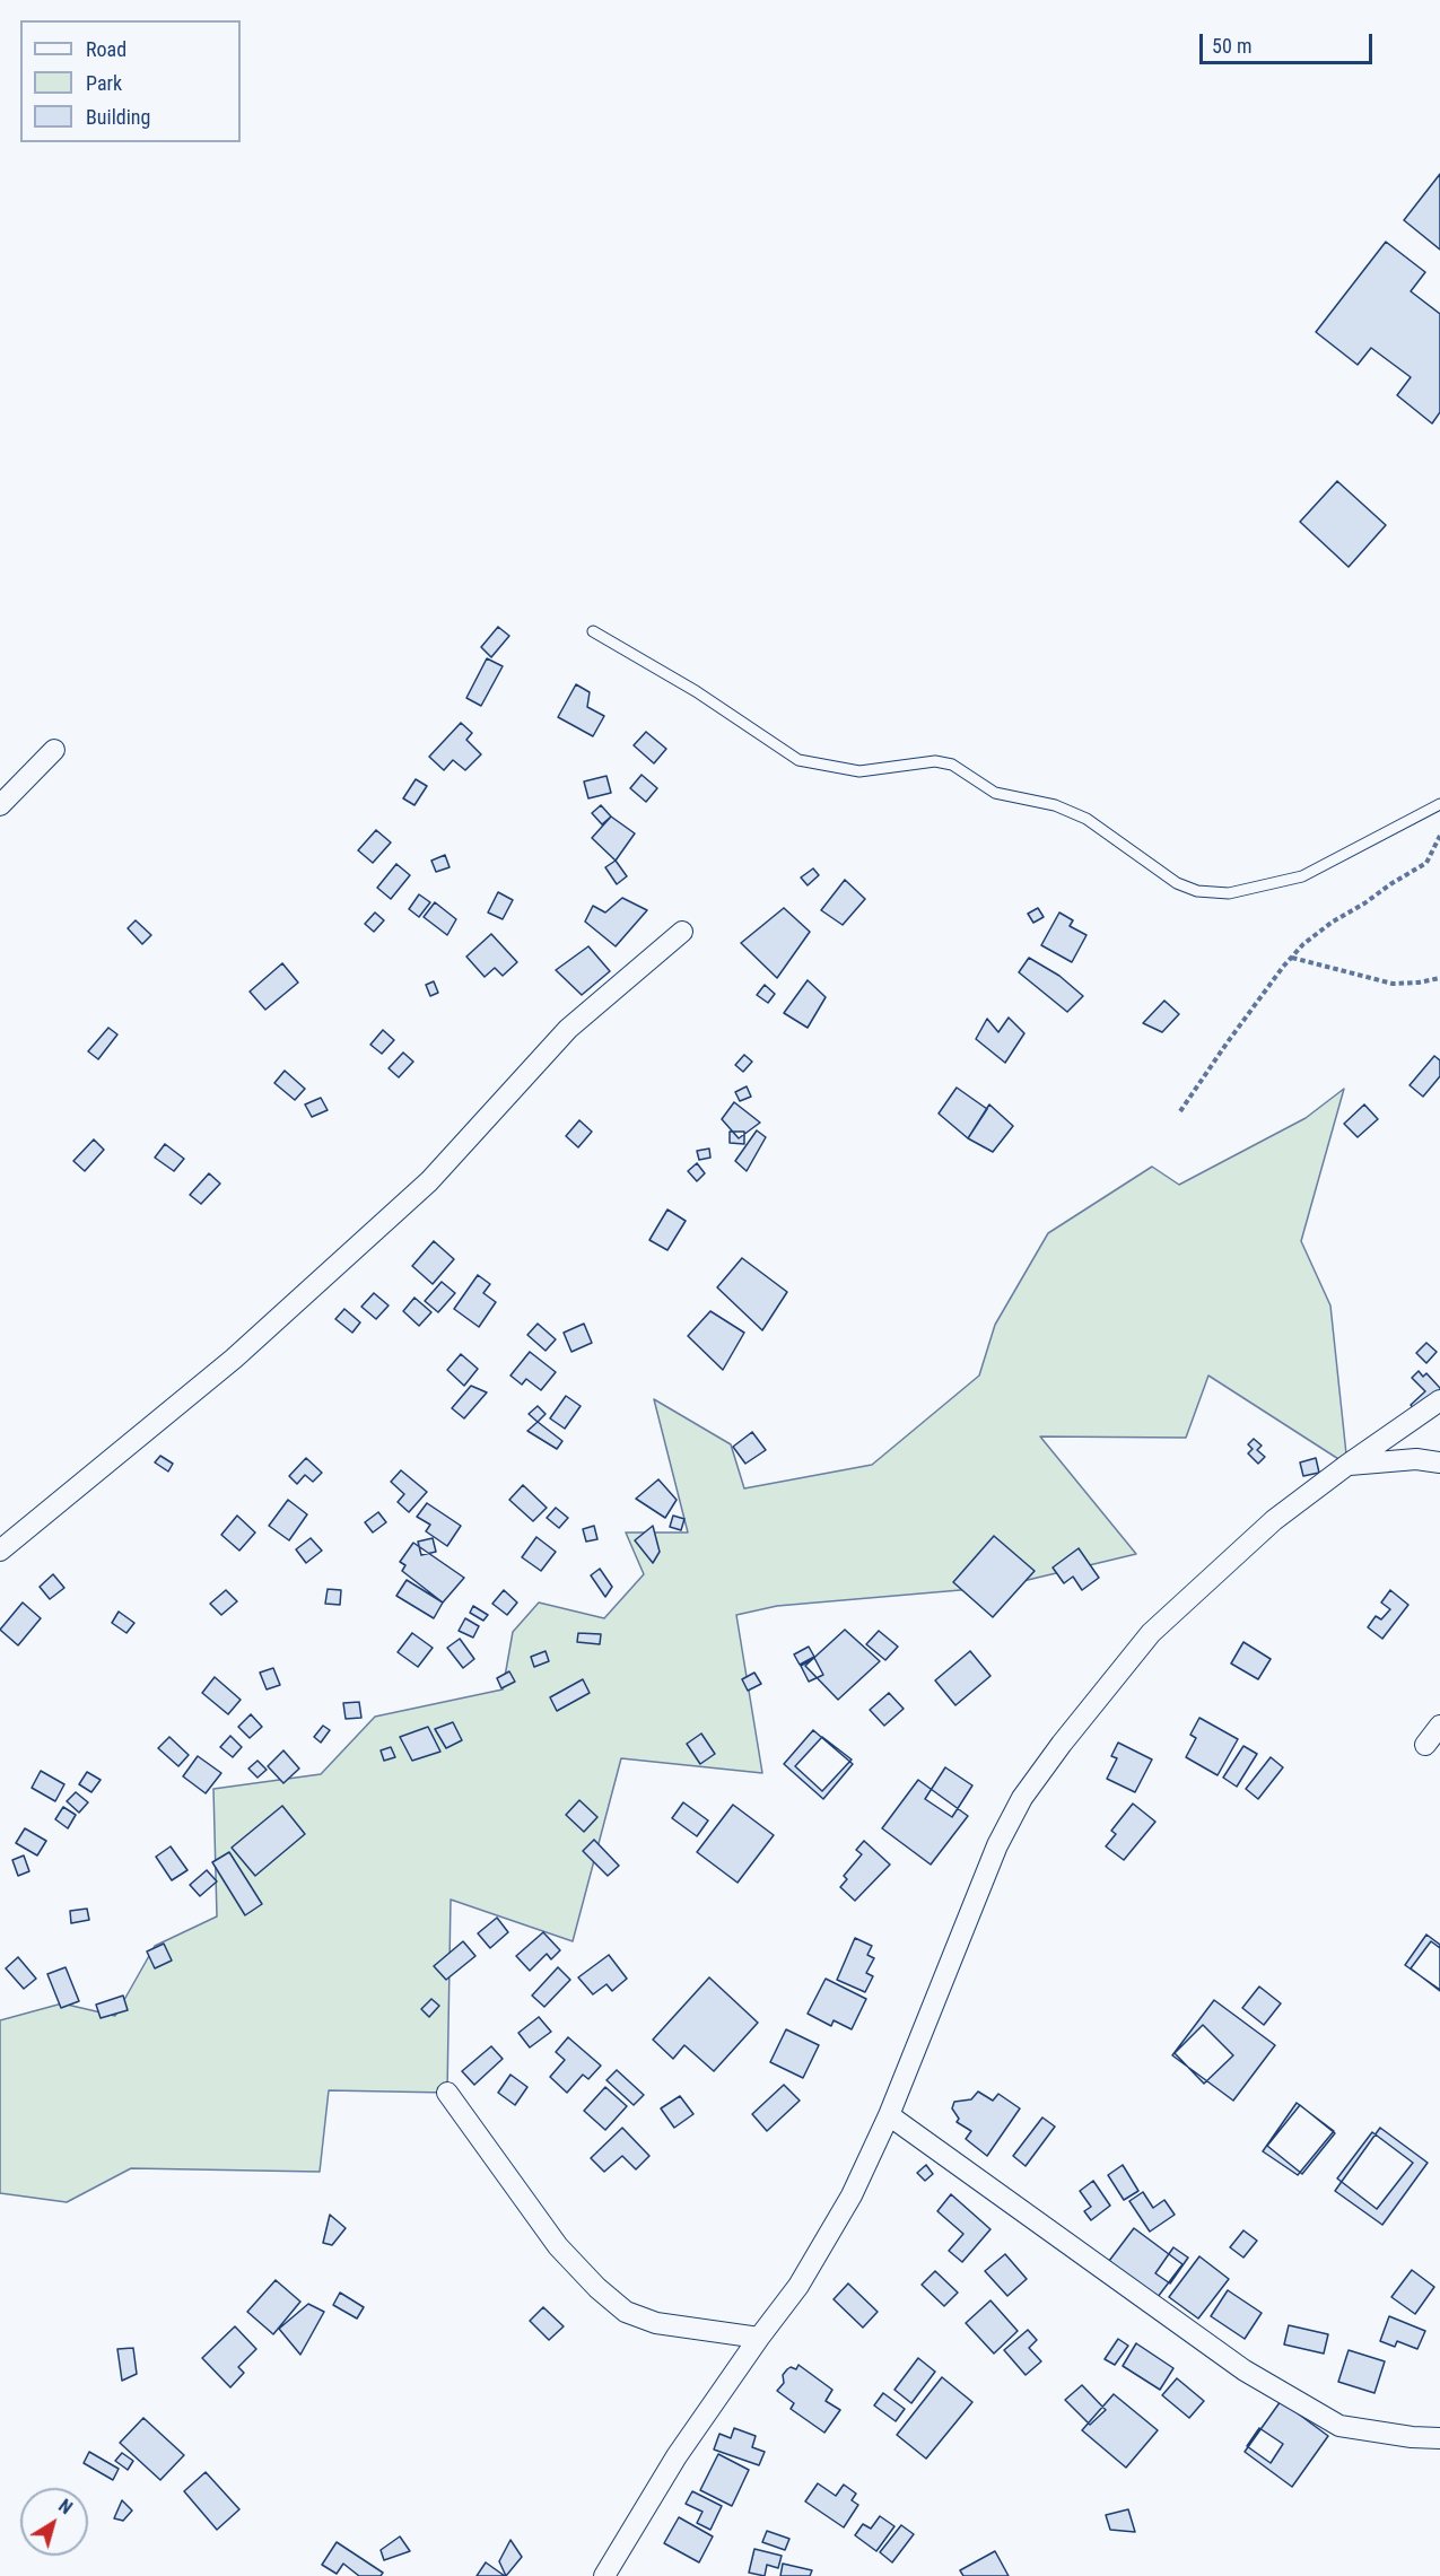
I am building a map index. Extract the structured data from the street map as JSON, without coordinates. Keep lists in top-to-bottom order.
{
  "legend": ["Road", "Park", "Building"],
  "scale_bar": "50 m",
  "north": "top right"
}
